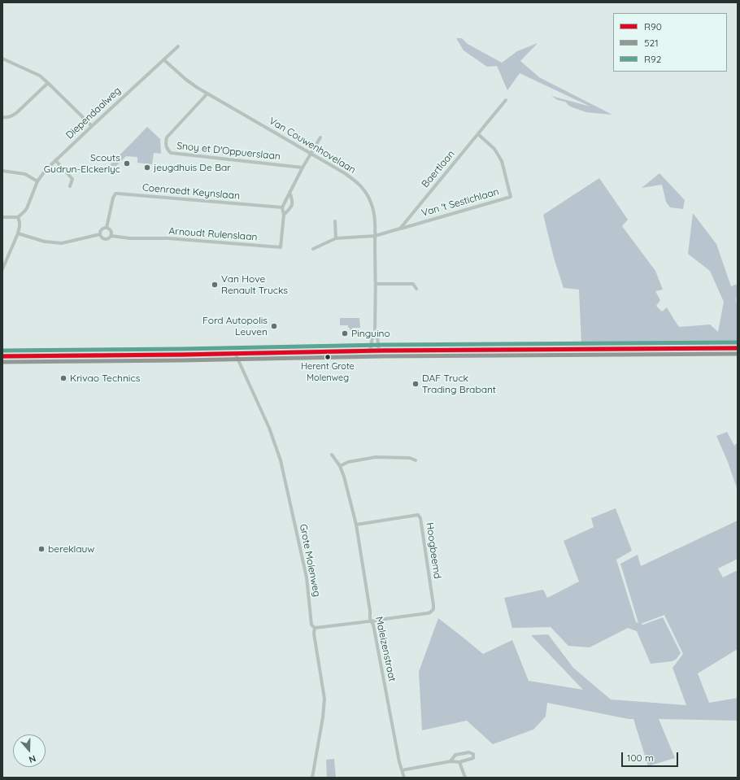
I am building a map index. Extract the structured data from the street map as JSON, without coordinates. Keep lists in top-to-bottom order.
{
  "streets": {
    "street": [
      "Diependaalweg",
      "Van Couwenhovelaan",
      "Snoy et D'Oppuerslaan",
      "Baertlaan",
      "Coenraedt Keynslaan",
      "Van 't Sestichlaan",
      "Arnoudt Rulenslaan",
      "Hoogbeemd",
      "Grote Molenweg",
      "Maleizenstraat"
    ]
  },
  "crossings": [
    ["Diependaalweg", "Van Couwenhovelaan"],
    ["Van Couwenhovelaan", "Snoy et D'Oppuerslaan"],
    ["Baertlaan", "Van 't Sestichlaan"],
    ["Coenraedt Keynslaan", "Arnoudt Rulenslaan"],
    ["Hoogbeemd", "Maleizenstraat"]
  ],
  "places": [
    "Scouts Gudrun-Elckerlyc",
    "jeugdhuis De Bar",
    "Van Hove Renault Trucks",
    "Ford Autopolis Leuven",
    "Pinguino",
    "Herent Grote Molenweg",
    "Krivao Technics",
    "DAF Truck Trading Brabant",
    "bereklauw"
  ],
  "lines": ["transit line R92", "transit line R90", "transit line 521"],
  "legend": ["R90", "521", "R92"],
  "scale_bar": "100 m",
  "north": "bottom"
}
